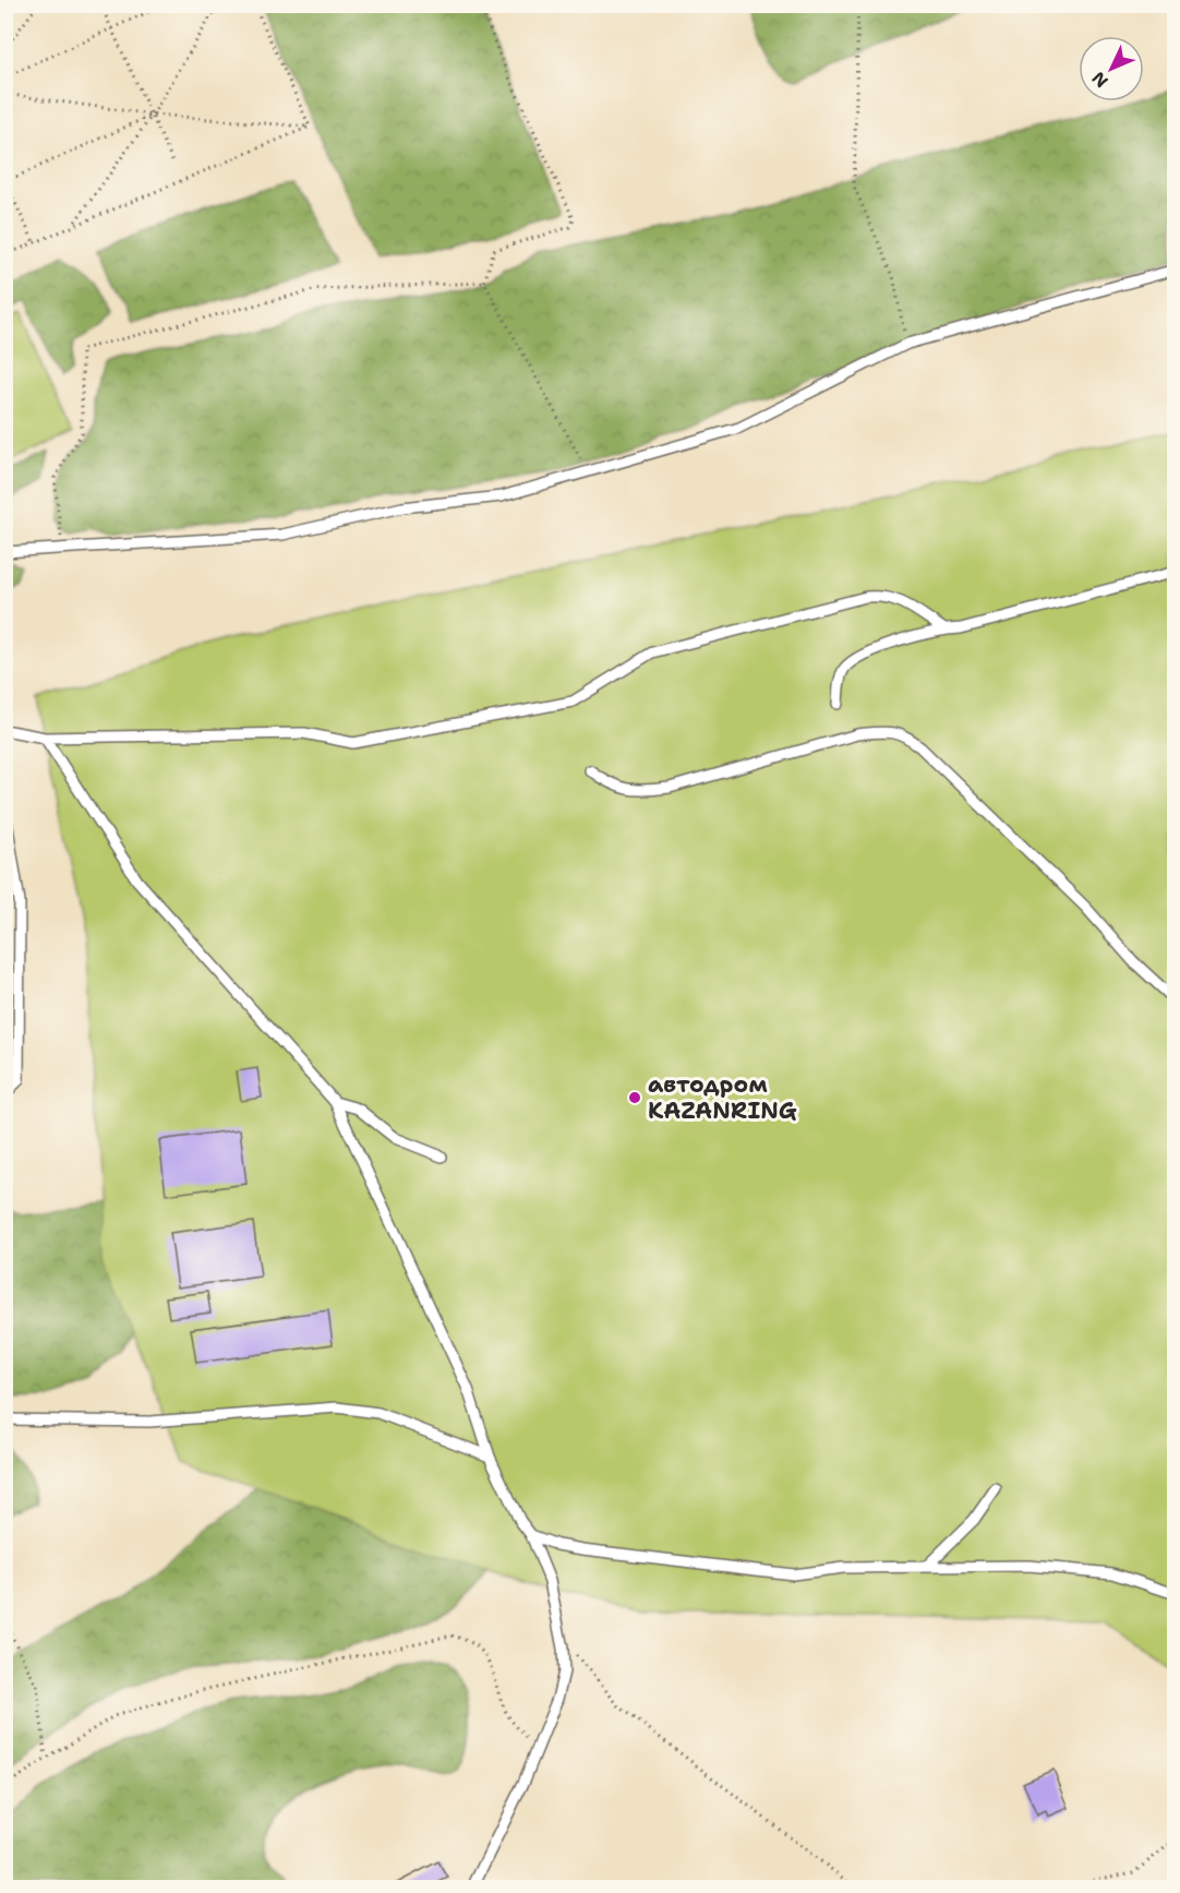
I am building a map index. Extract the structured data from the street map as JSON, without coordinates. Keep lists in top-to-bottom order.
{
  "places": ["автодром KAZANRING"],
  "north": "bottom left"
}
